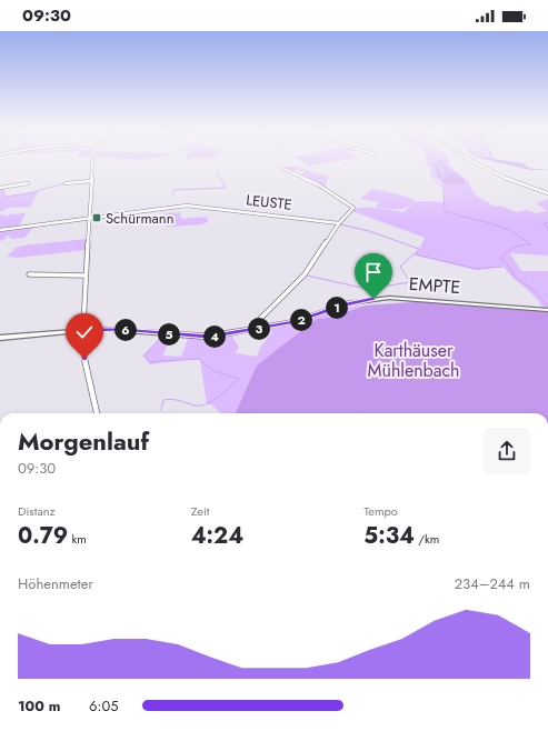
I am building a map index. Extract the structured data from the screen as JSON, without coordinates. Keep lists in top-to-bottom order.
{
  "streets": {
    "main road": ["EMPTE"],
    "street": ["LEUSTE"]
  },
  "parks": ["Karthäuser Mühlenbach"],
  "places": {
    "transit": ["Schürmann"]
  },
  "page": {
    "status": "09:30",
    "pins": [
      "1",
      "2",
      "3",
      "6",
      "5",
      "4"
    ],
    "heading": ["Morgenlauf", "09:30"],
    "stats": [
      ["Distanz", "0.79 km"],
      ["Zeit", "4:24"],
      ["Tempo", "5:34 /km"]
    ],
    "chart": ["Höhenmeter", "234–244 m"],
    "list": [
      {
        "name": "100 m",
        "note": "6:05"
      }
    ]
  }
}
